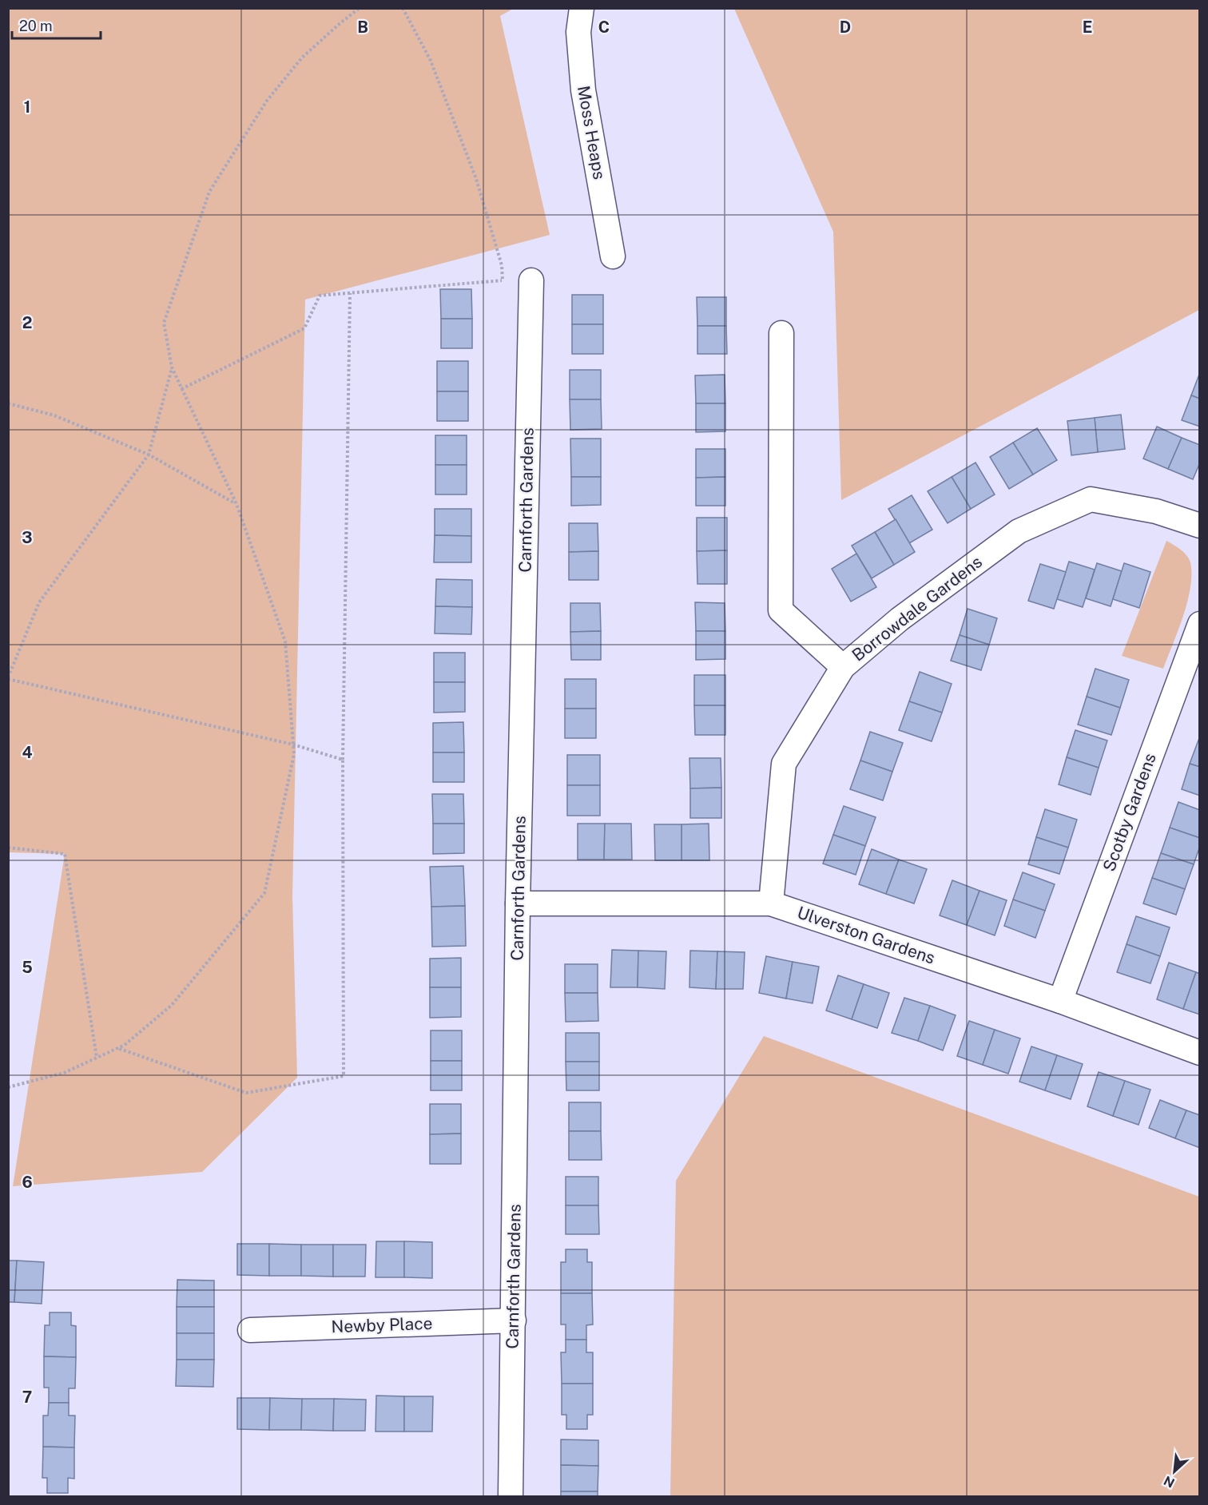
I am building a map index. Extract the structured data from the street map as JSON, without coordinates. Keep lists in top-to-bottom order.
{
  "streets": {
    "street": [
      "Moss Heaps",
      "Carnforth Gardens",
      "Borrowdale Gardens",
      "Scotby Gardens",
      "Ulverston Gardens",
      "Newby Place"
    ]
  },
  "crossings": [
    ["Carnforth Gardens", "Ulverston Gardens"],
    ["Carnforth Gardens", "Newby Place"],
    ["Borrowdale Gardens", "Ulverston Gardens"],
    ["Scotby Gardens", "Ulverston Gardens"]
  ],
  "scale_bar": "20 m",
  "north": "bottom left",
  "grid": {
    "columns": [
      "B",
      "C",
      "D",
      "E"
    ],
    "rows": [
      "1",
      "2",
      "3",
      "4",
      "5",
      "6",
      "7"
    ]
  }
}
